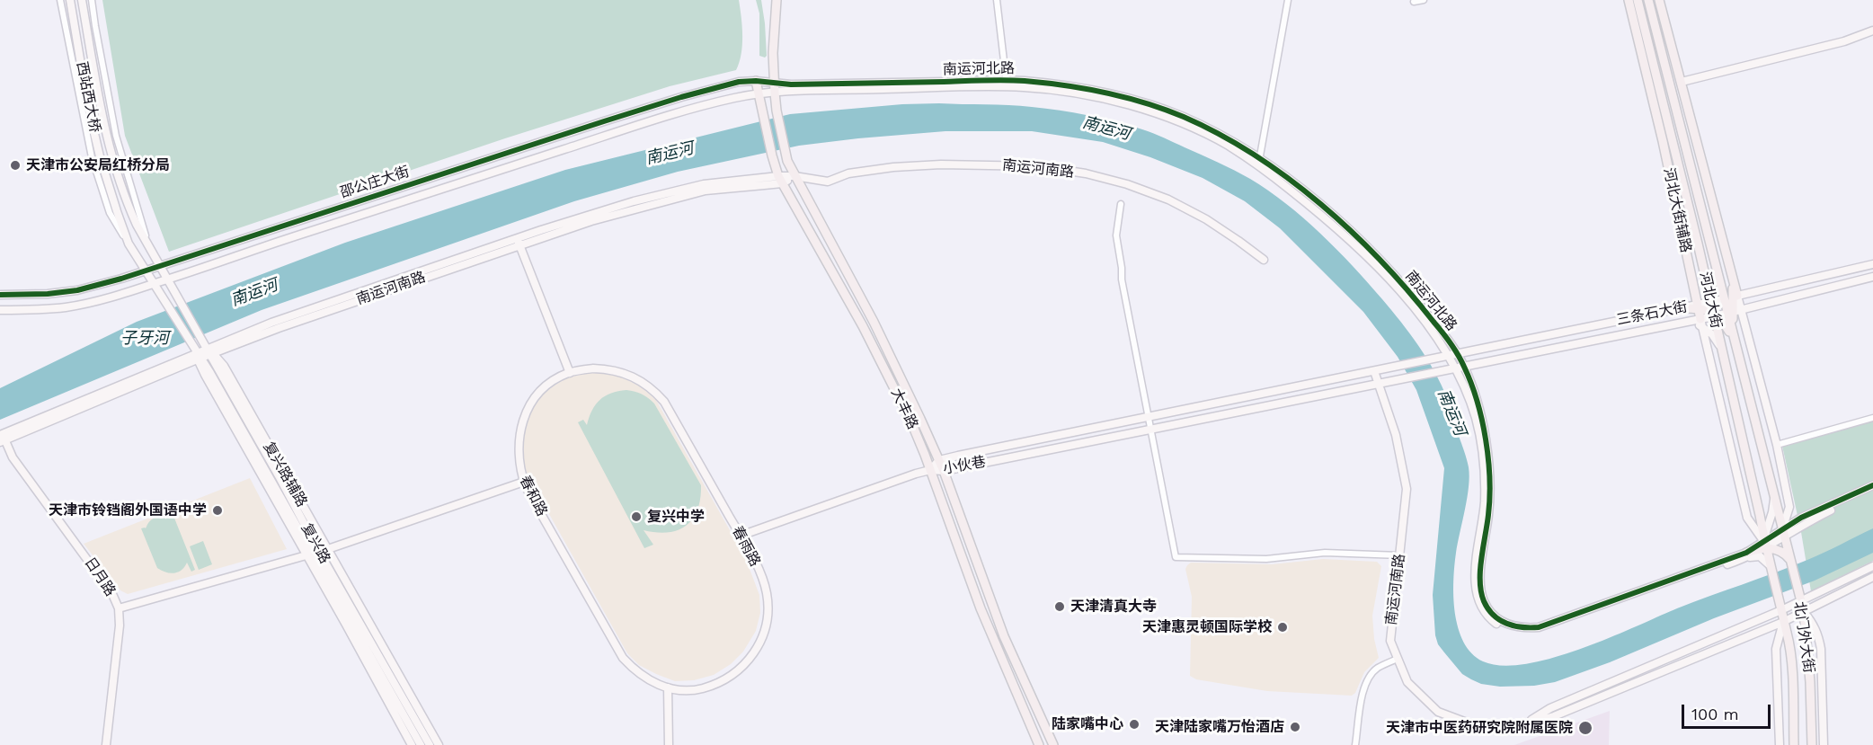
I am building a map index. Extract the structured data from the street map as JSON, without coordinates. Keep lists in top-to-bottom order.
{
  "streets": {
    "main road": [
      "河北大街辅路",
      "河北大街",
      "大丰路",
      "北门外大街"
    ],
    "street": [
      "南运河北路",
      "西站西大桥",
      "南运河南路",
      "邵公庄大街",
      "三条石大街",
      "小伙巷",
      "春和路",
      "复兴路",
      "春雨路",
      "日月路"
    ]
  },
  "crossings": [
    ["南运河北路", "邵公庄大街"],
    ["南运河北路", "三条石大街"],
    ["南运河北路", "大丰路"],
    ["南运河南路", "河北大街"],
    ["南运河南路", "大丰路"],
    ["南运河南路", "小伙巷"],
    ["南运河南路", "复兴路"],
    ["南运河南路", "日月路"],
    ["南运河南路", "北门外大街"],
    ["邵公庄大街", "大丰路"],
    ["邵公庄大街", "复兴路"],
    ["河北大街辅路", "河北大街"],
    ["河北大街辅路", "三条石大街"],
    ["河北大街", "三条石大街"],
    ["河北大街", "北门外大街"],
    ["三条石大街", "小伙巷"],
    ["大丰路", "小伙巷"],
    ["春和路", "春雨路"]
  ],
  "water": ["南运河", "子牙河"],
  "places": [
    "天津市公安局红桥分局",
    "天津市铃铛阁外国语中学",
    "复兴中学",
    "天津清真大寺",
    "天津惠灵顿国际学校",
    "陆家嘴中心",
    "天津陆家嘴万怡酒店",
    "天津市中医药研究院附属医院"
  ],
  "scale_bar": "100 m"
}
